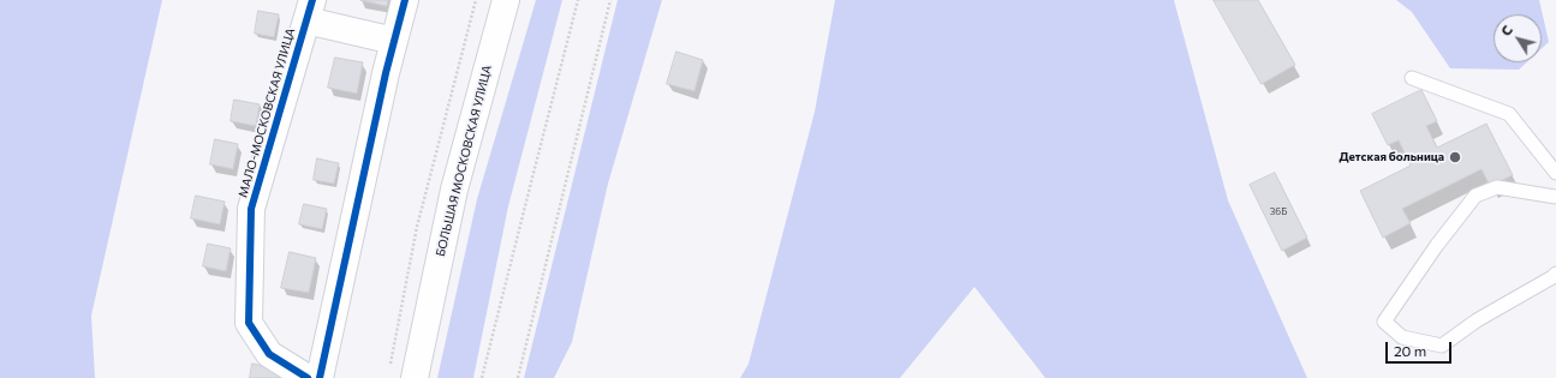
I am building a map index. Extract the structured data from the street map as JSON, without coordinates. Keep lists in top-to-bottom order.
{
  "streets": {
    "street": ["МАЛО-МОСКОВСКАЯ УЛИЦА", "БОЛЬШАЯ МОСКОВСКАЯ УЛИЦА"]
  },
  "places": ["Детская больница"],
  "house_numbers": ["36Б"],
  "scale_bar": "20 m",
  "north": "top left"
}
